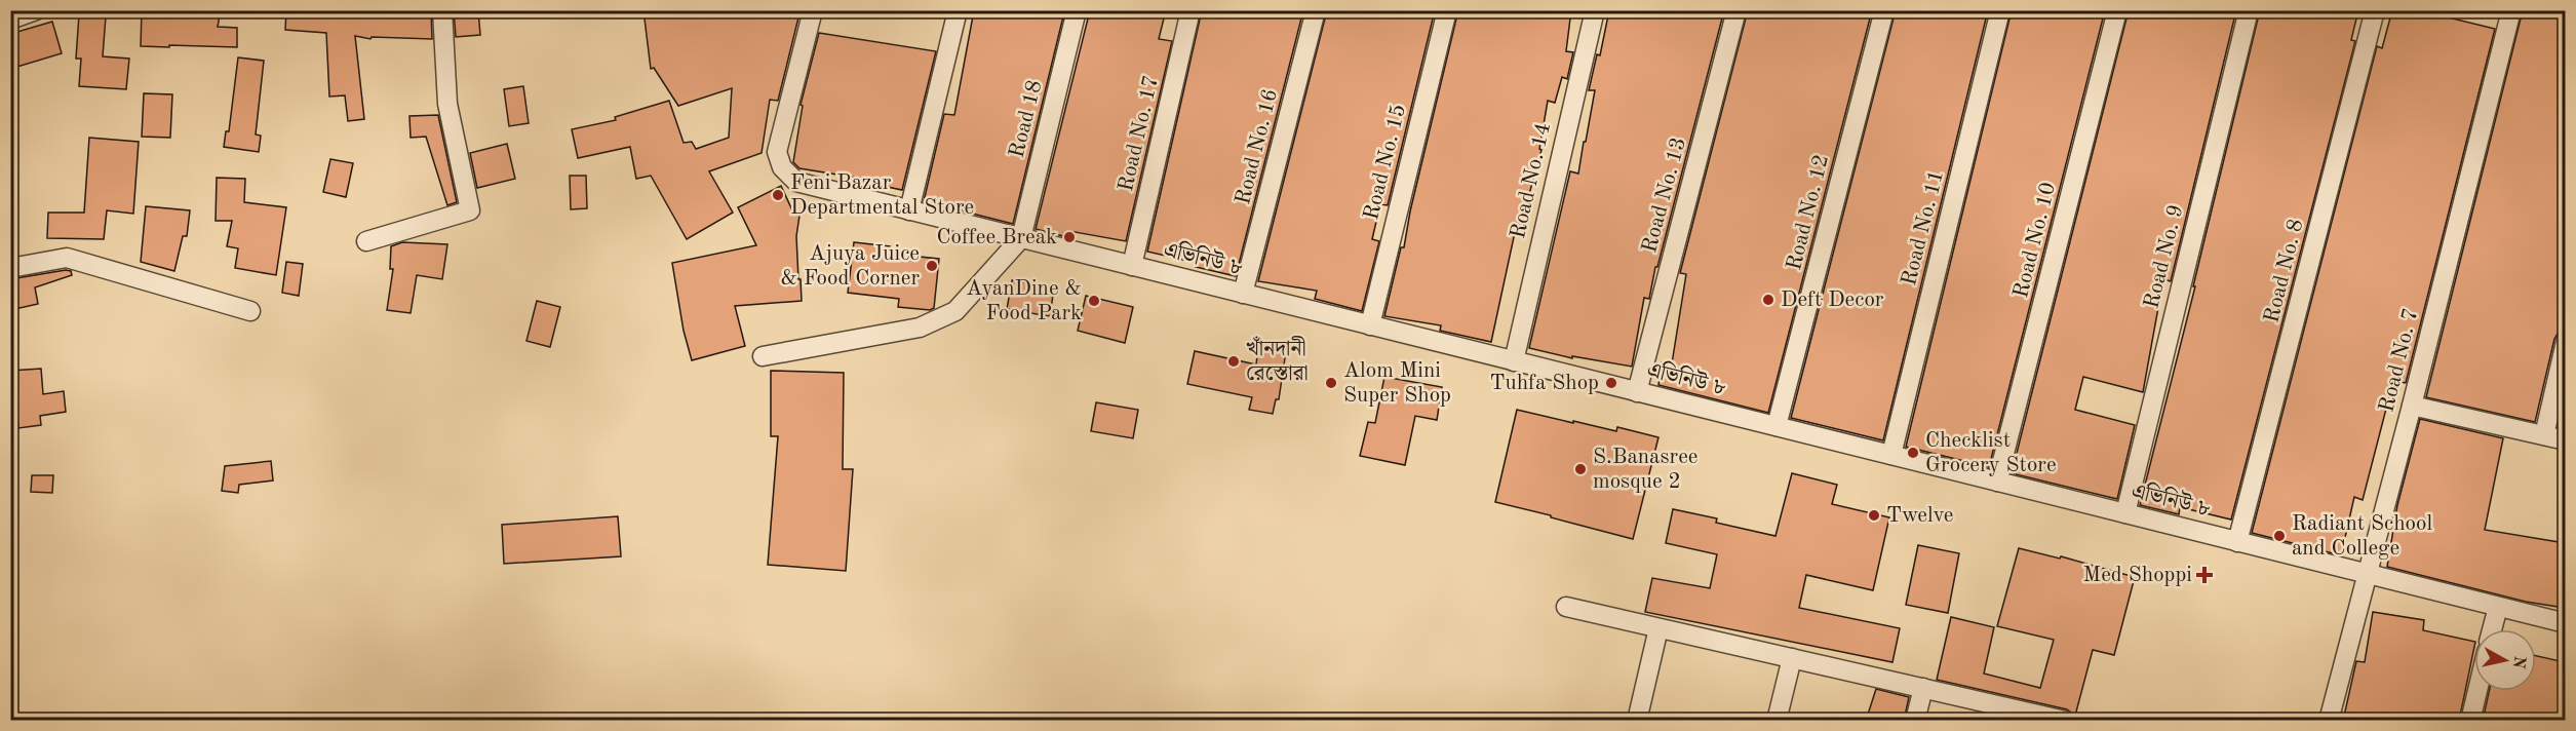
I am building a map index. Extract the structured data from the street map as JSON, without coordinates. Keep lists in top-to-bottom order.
{
  "streets": {
    "street": [
      "Road 18",
      "Road No. 17",
      "Road No. 16",
      "Road No. 15",
      "Road No. 14",
      "Road No. 13",
      "Road No. 12",
      "Road No. 11",
      "Road No. 10",
      "Road No. 9",
      "এভিনিউ ৮",
      "Road No. 8",
      "Road No. 7"
    ]
  },
  "crossings": [
    ["Road 18", "এভিনিউ ৮"],
    ["Road No. 17", "এভিনিউ ৮"],
    ["Road No. 16", "এভিনিউ ৮"],
    ["Road No. 15", "এভিনিউ ৮"],
    ["Road No. 14", "এভিনিউ ৮"],
    ["Road No. 13", "এভিনিউ ৮"],
    ["Road No. 12", "এভিনিউ ৮"],
    ["Road No. 11", "এভিনিউ ৮"],
    ["Road No. 10", "এভিনিউ ৮"],
    ["Road No. 9", "এভিনিউ ৮"],
    ["এভিনিউ ৮", "Road No. 8"],
    ["এভিনিউ ৮", "Road No. 7"]
  ],
  "places": {
    "other": [
      "Feni Bazar Departmental Store",
      "Coffee Break",
      "Ajuya Juice & Food Corner",
      "Deft Decor",
      "AyanDine & Food Park",
      "খাঁনদানী রেস্তোরা",
      "Alom Mini Super Shop",
      "Tuhfa Shop",
      "Checklist Grocery Store",
      "S.Banasree mosque 2",
      "Twelve",
      "Radiant School and College"
    ],
    "health": ["Med Shoppi"]
  },
  "north": "right"
}
